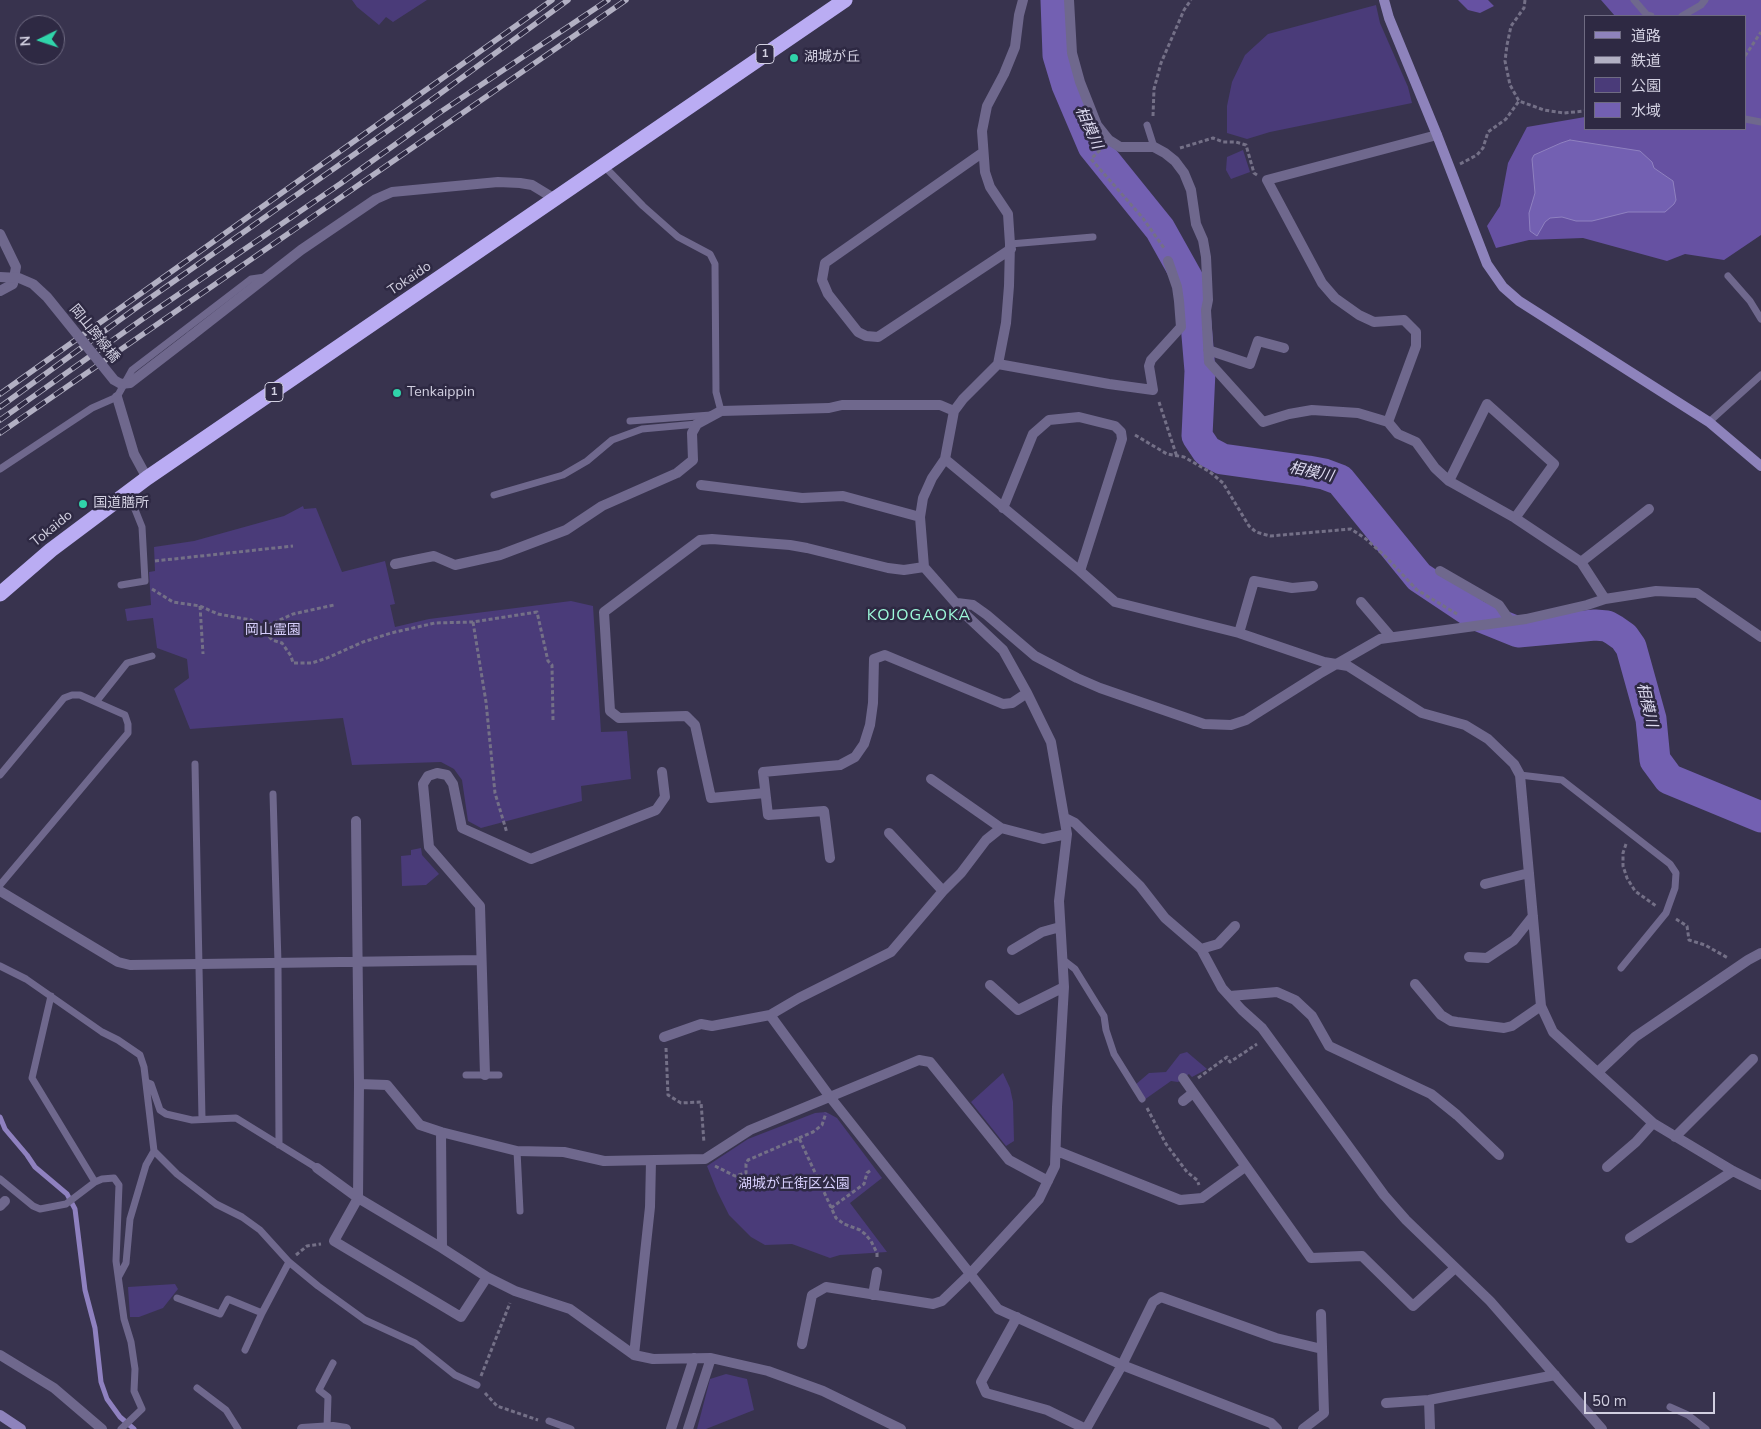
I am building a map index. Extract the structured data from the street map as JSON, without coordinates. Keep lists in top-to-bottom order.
{
  "streets": {
    "highway": ["1", "Tokaido"],
    "street": ["岡山跨線橋"]
  },
  "districts": ["KOJOGAOKA"],
  "water": ["相模川"],
  "parks": ["岡山霊園", "湖城が丘街区公園"],
  "places": ["湖城が丘", "Tenkaippin", "国道膳所"],
  "legend": [
    "道路",
    "鉄道",
    "公園",
    "水域"
  ],
  "scale_bar": "50 m",
  "north": "left"
}
